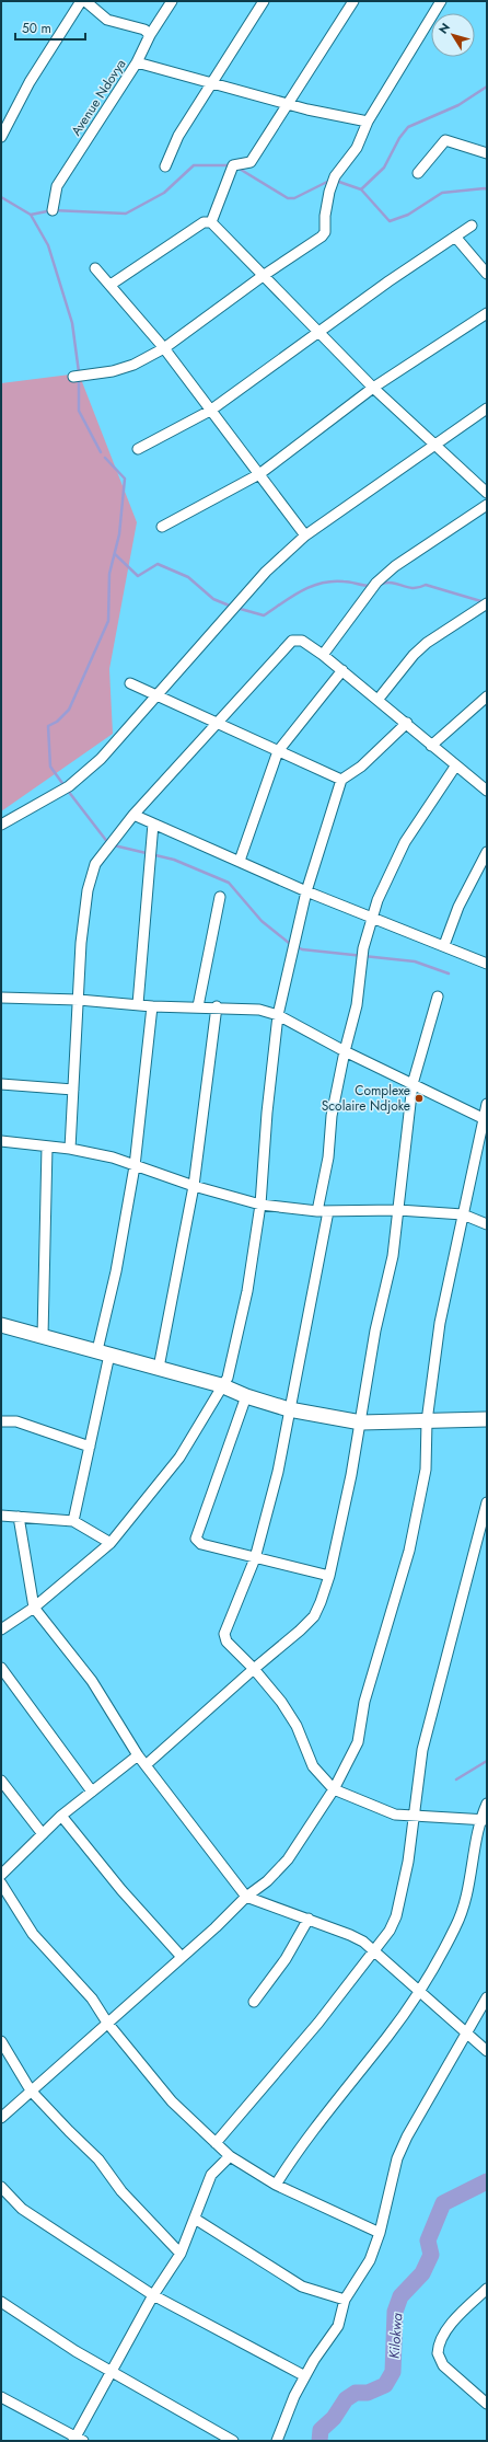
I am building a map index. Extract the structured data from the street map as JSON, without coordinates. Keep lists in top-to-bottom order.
{
  "streets": {
    "street": ["Avenue Ndovya"]
  },
  "water": ["Kilokwa"],
  "places": ["Complexe Scolaire Ndjoke"],
  "scale_bar": "50 m",
  "north": "top left"
}
